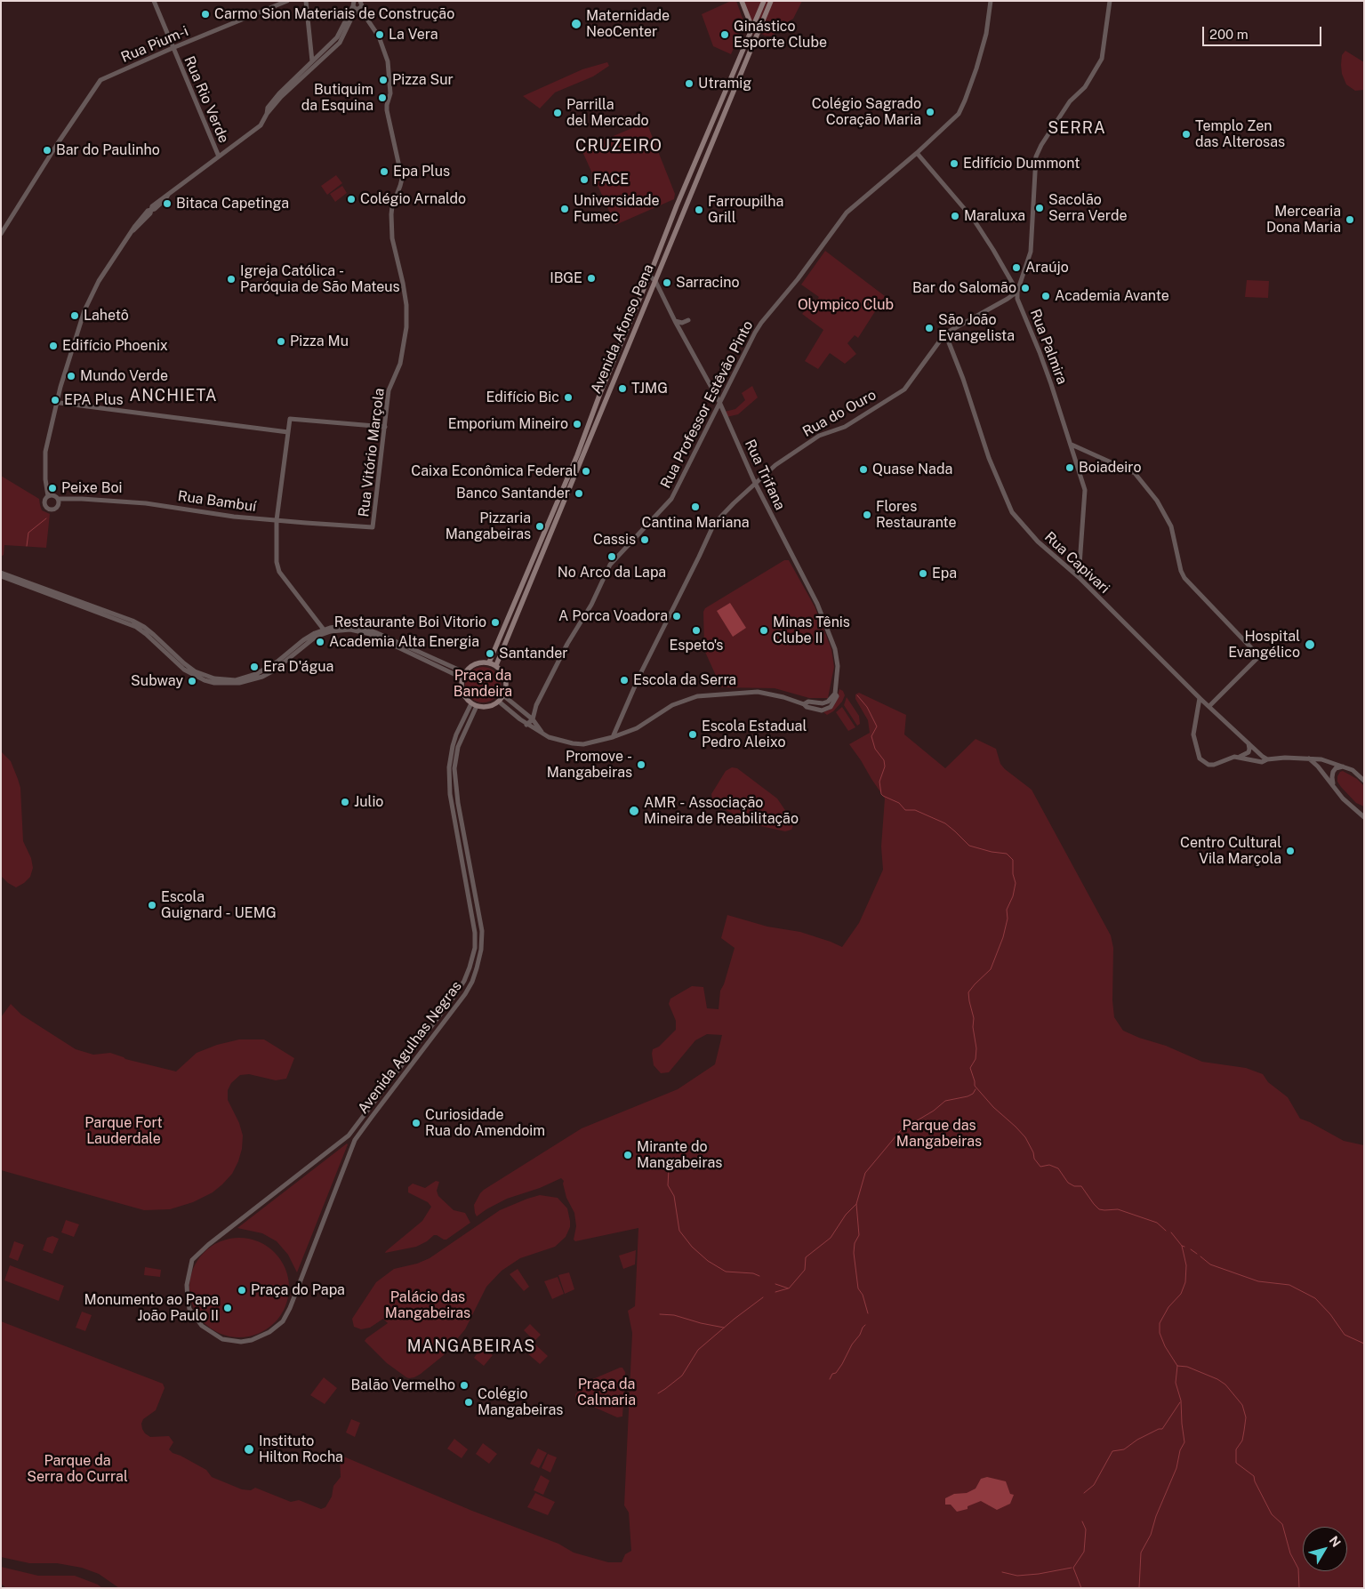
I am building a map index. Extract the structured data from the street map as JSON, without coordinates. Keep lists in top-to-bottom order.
{
  "streets": {
    "main road": ["Avenida Afonso Pena"],
    "street": [
      "Rua Pium-i",
      "Rua Rio Verde",
      "Rua Palmira",
      "Rua Professor Estêvão Pinto",
      "Rua do Ouro",
      "Rua Vitório Marçola",
      "Rua Trifana",
      "Rua Bambuí",
      "Rua Capivari",
      "Avenida Agulhas Negras"
    ]
  },
  "crossings": [
    ["Rua Pium-i", "Rua Rio Verde"],
    ["Avenida Afonso Pena", "Rua Trifana"],
    ["Avenida Afonso Pena", "Avenida Agulhas Negras"],
    ["Rua Palmira", "Rua Professor Estêvão Pinto"],
    ["Rua Palmira", "Rua do Ouro"],
    ["Rua Palmira", "Rua Capivari"],
    ["Rua Professor Estêvão Pinto", "Rua Trifana"],
    ["Rua do Ouro", "Rua Trifana"],
    ["Rua do Ouro", "Rua Capivari"],
    ["Rua Vitório Marçola", "Rua Bambuí"]
  ],
  "districts": [
    "SERRA",
    "CRUZEIRO",
    "ANCHIETA",
    "MANGABEIRAS"
  ],
  "parks": [
    "Olympico Club",
    "Praça da Bandeira",
    "Parque Fort Lauderdale",
    "Parque das Mangabeiras",
    "Palácio das Mangabeiras",
    "Praça da Calmaria",
    "Parque da Serra do Curral"
  ],
  "places": [
    "Carmo Sion Materiais de Construção",
    "Maternidade NeoCenter",
    "La Vera",
    "Ginástico Esporte Clube",
    "Pizza Sur",
    "Utramig",
    "Butiquim da Esquina",
    "Colégio Sagrado Coração Maria",
    "Parrilla del Mercado",
    "Templo Zen das Alterosas",
    "Bar do Paulinho",
    "Edifício Dummont",
    "Epa Plus",
    "FACE",
    "Colégio Arnaldo",
    "Bitaca Capetinga",
    "Sacolão Serra Verde",
    "Universidade Fumec",
    "Farroupilha Grill",
    "Maraluxa",
    "Mercearia Dona Maria",
    "Araújo",
    "IBGE",
    "Igreja Católica - Paróquia de São Mateus",
    "Sarracino",
    "Bar do Salomão",
    "Academia Avante",
    "Lahetô",
    "São João Evangelista",
    "Pizza Mu",
    "Edifício Phoenix",
    "Mundo Verde",
    "TJMG",
    "Edifício Bic",
    "EPA Plus",
    "Emporium Mineiro",
    "Boiadeiro",
    "Quase Nada",
    "Caixa Econômica Federal",
    "Peixe Boi",
    "Banco Santander",
    "Cantina Mariana",
    "Flores Restaurante",
    "Pizzaria Mangabeiras",
    "Cassis",
    "No Arco da Lapa",
    "Epa",
    "A Porca Voadora",
    "Restaurante Boi Vitorio",
    "Espeto's",
    "Minas Tênis Clube II",
    "Academia Alta Energia",
    "Hospital Evangélico",
    "Santander",
    "Era D'água",
    "Escola da Serra",
    "Subway",
    "Escola Estadual Pedro Aleixo",
    "Promove - Mangabeiras",
    "Julio",
    "AMR - Associação Mineira de Reabilitação",
    "Centro Cultural Vila Marçola",
    "Escola Guignard - UEMG",
    "Curiosidade Rua do Amendoim",
    "Mirante do Mangabeiras",
    "Praça do Papa",
    "Monumento ao Papa João Paulo II",
    "Balão Vermelho",
    "Colégio Mangabeiras",
    "Instituto Hilton Rocha"
  ],
  "scale_bar": "200 m",
  "north": "top right"
}
